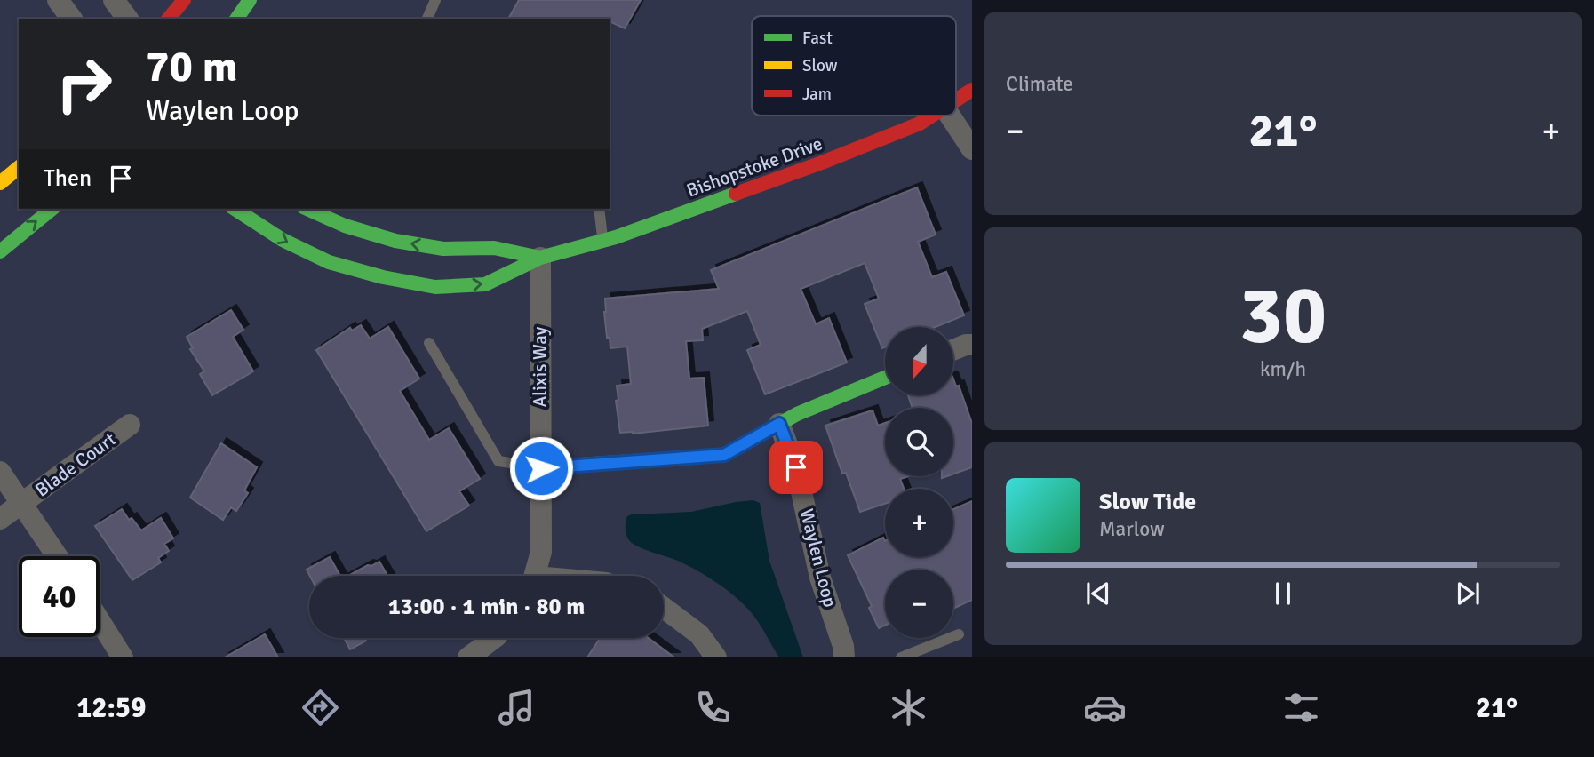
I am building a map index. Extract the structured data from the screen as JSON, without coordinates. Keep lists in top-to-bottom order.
{
  "streets": {
    "street": [
      "Bishopstoke Drive",
      "Alixis Way",
      "Blade Court",
      "Waylen Loop"
    ]
  },
  "crossings": [
    ["Bishopstoke Drive", "Alixis Way"]
  ],
  "legend": ["Fast", "Slow", "Jam"],
  "north": "bottom",
  "page": {
    "tile": [
      "Climate",
      ["30", "km/h"]
    ],
    "turn": ["70 m", "Waylen Loop"],
    "heat": ["−", "21°", "+"],
    "then": "Then",
    "map_buttons": ["+", "−"],
    "song": ["Slow Tide", "Marlow"],
    "limit": "40",
    "trip": "13:00 · 1 min · 80 m",
    "tabs": ["12:59", "21°"]
  }
}
